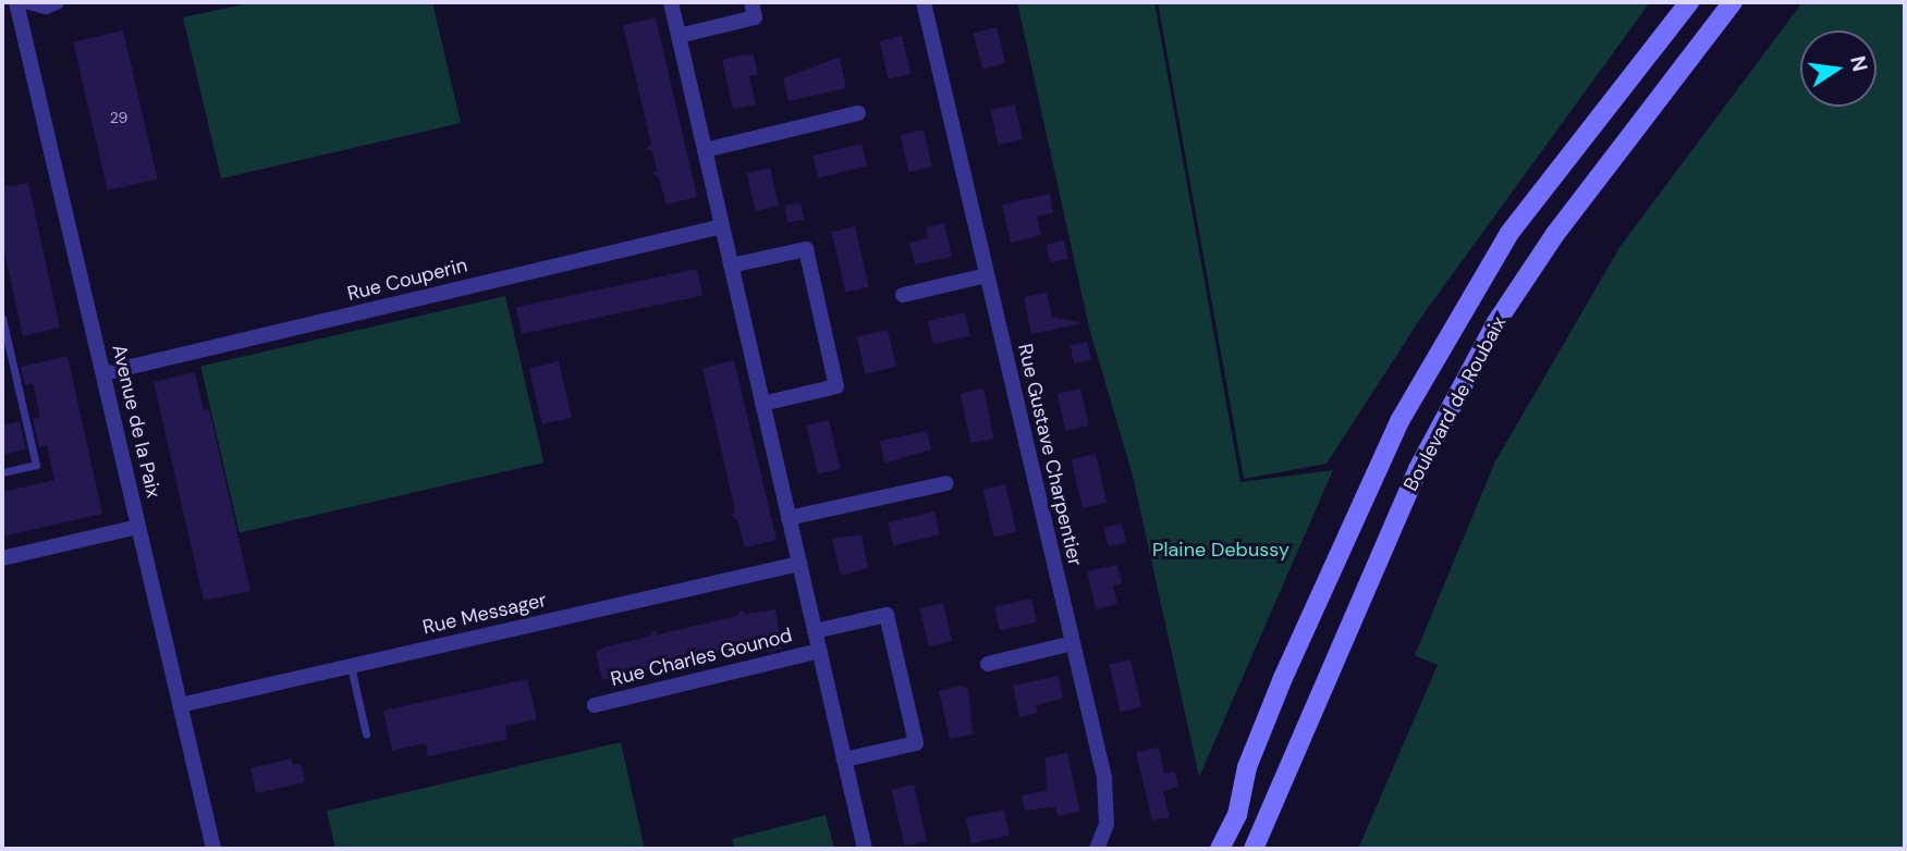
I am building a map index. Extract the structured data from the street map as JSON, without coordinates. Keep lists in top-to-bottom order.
{
  "streets": {
    "main road": ["Boulevard de Roubaix"],
    "street": [
      "Rue Couperin",
      "Avenue de la Paix",
      "Rue Gustave Charpentier",
      "Rue Messager",
      "Rue Charles Gounod"
    ]
  },
  "crossings": [
    ["Rue Couperin", "Avenue de la Paix"],
    ["Avenue de la Paix", "Rue Messager"]
  ],
  "parks": ["Plaine Debussy"],
  "house_numbers": ["29"],
  "north": "right"
}
